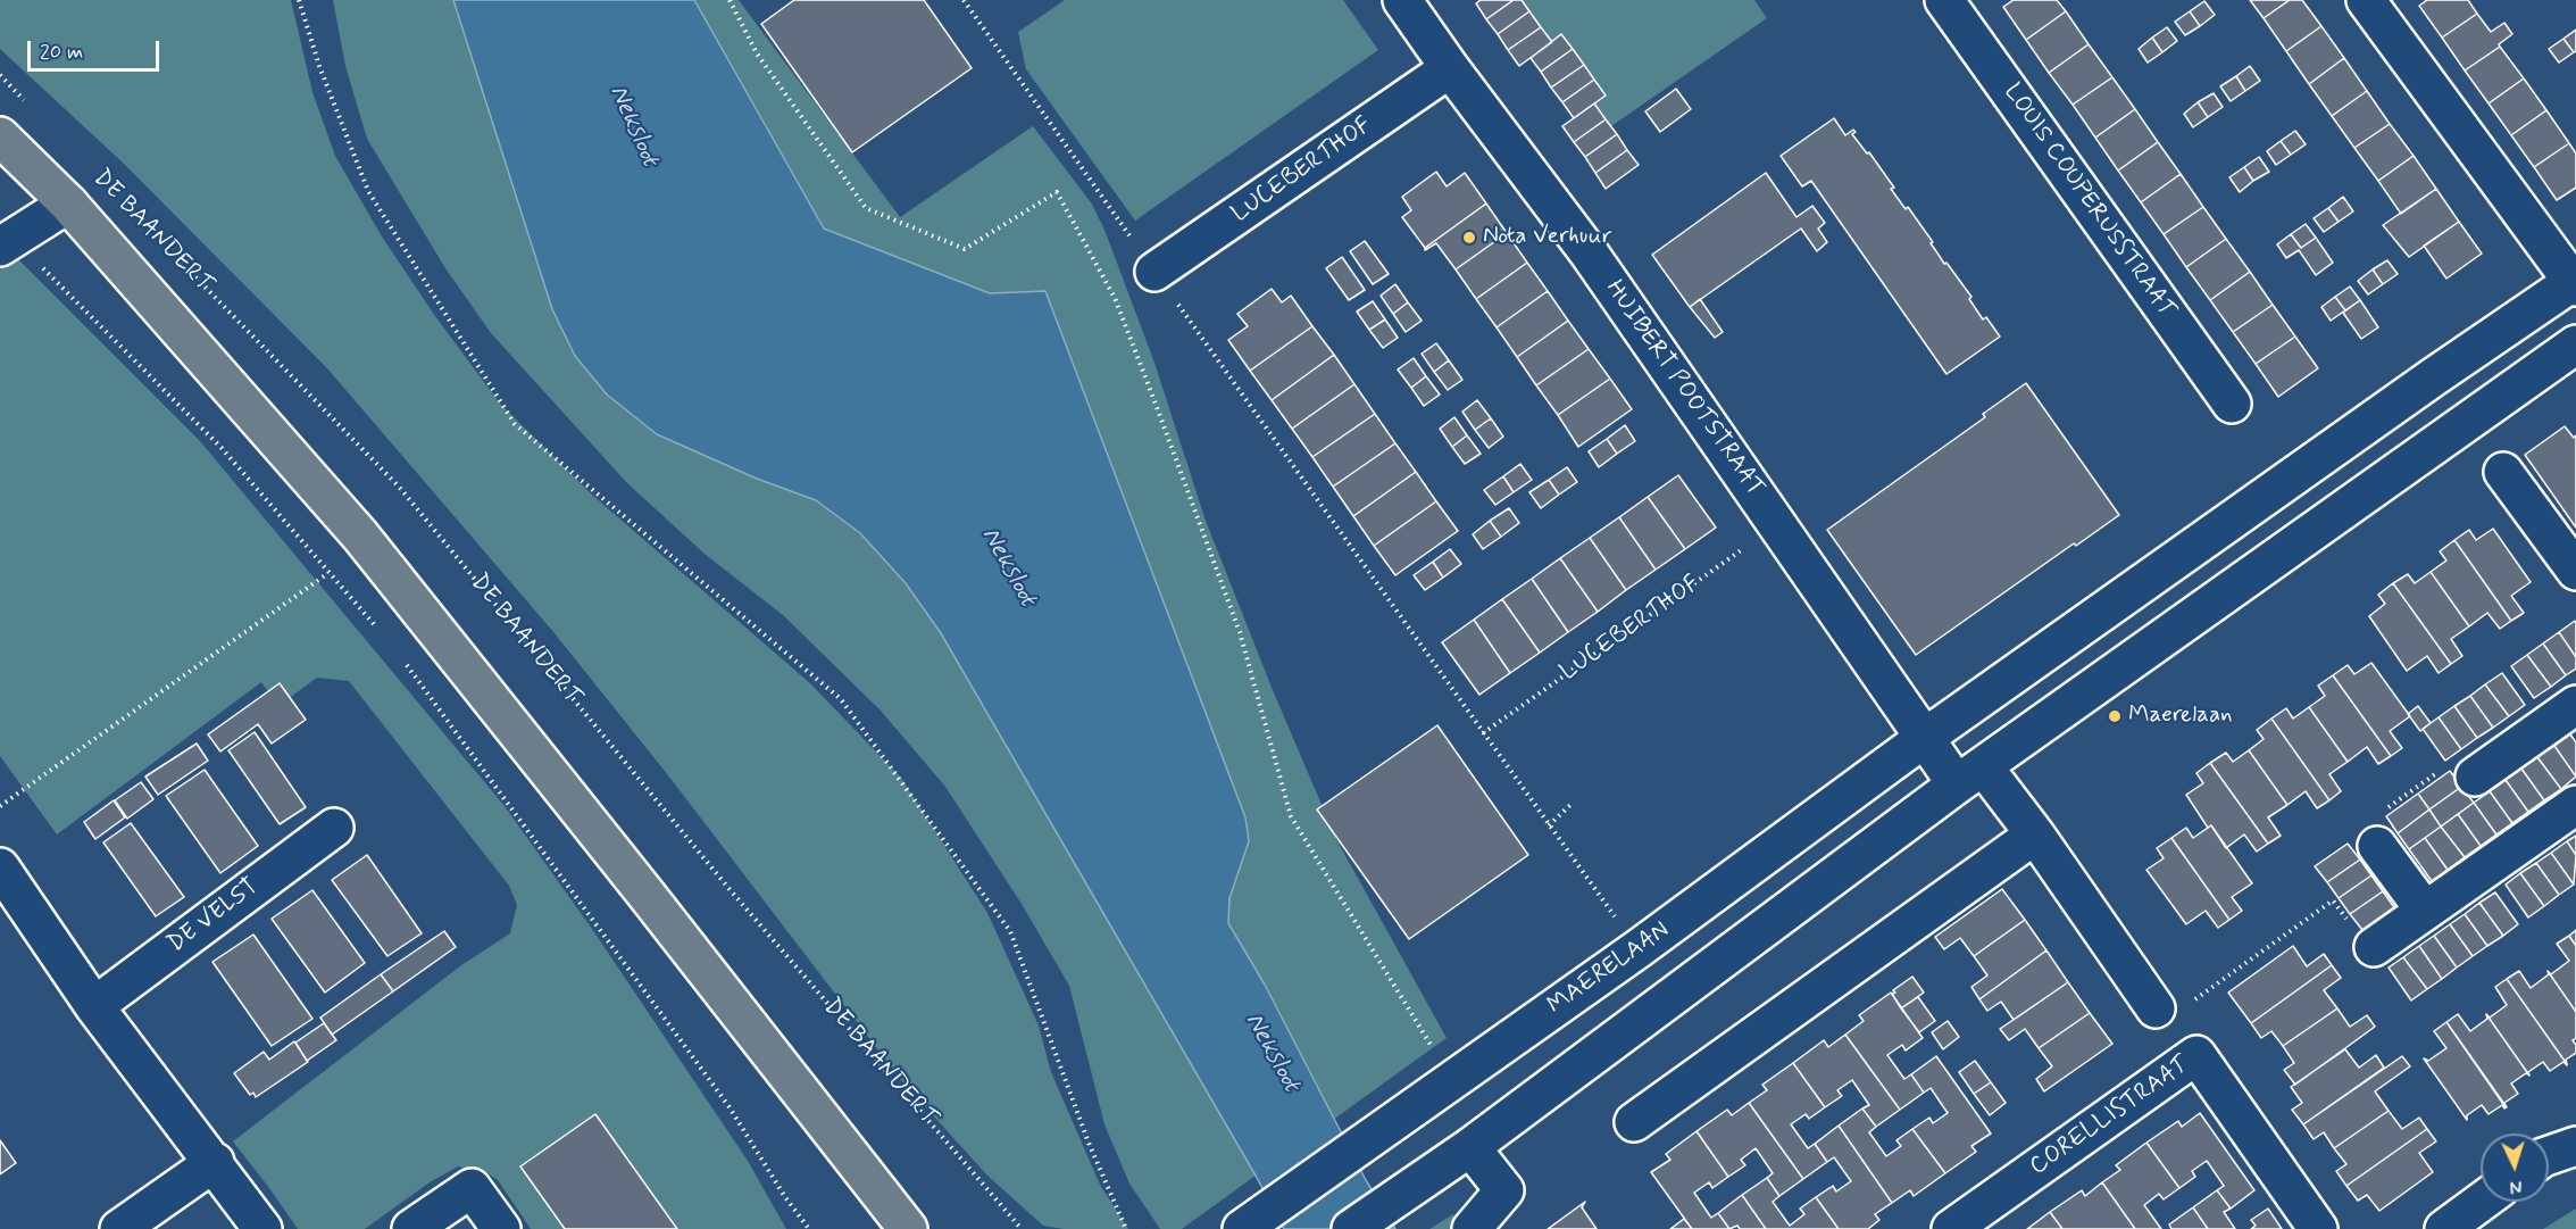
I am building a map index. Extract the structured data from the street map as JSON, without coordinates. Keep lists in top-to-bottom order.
{
  "streets": {
    "main road": ["DE BAANDERT"],
    "street": [
      "LUCEBERTHOF",
      "LOUIS COUPERUSSTRAAT",
      "HUIBERT POOTSTRAAT",
      "DE VELST",
      "MAERELAAN",
      "CORELLISTRAAT"
    ]
  },
  "crossings": [
    ["LUCEBERTHOF", "HUIBERT POOTSTRAAT"],
    ["HUIBERT POOTSTRAAT", "MAERELAAN"]
  ],
  "water": ["Neksloot"],
  "places": ["Nota Verhuur", "Maerelaan"],
  "scale_bar": "20 m",
  "north": "bottom"
}
